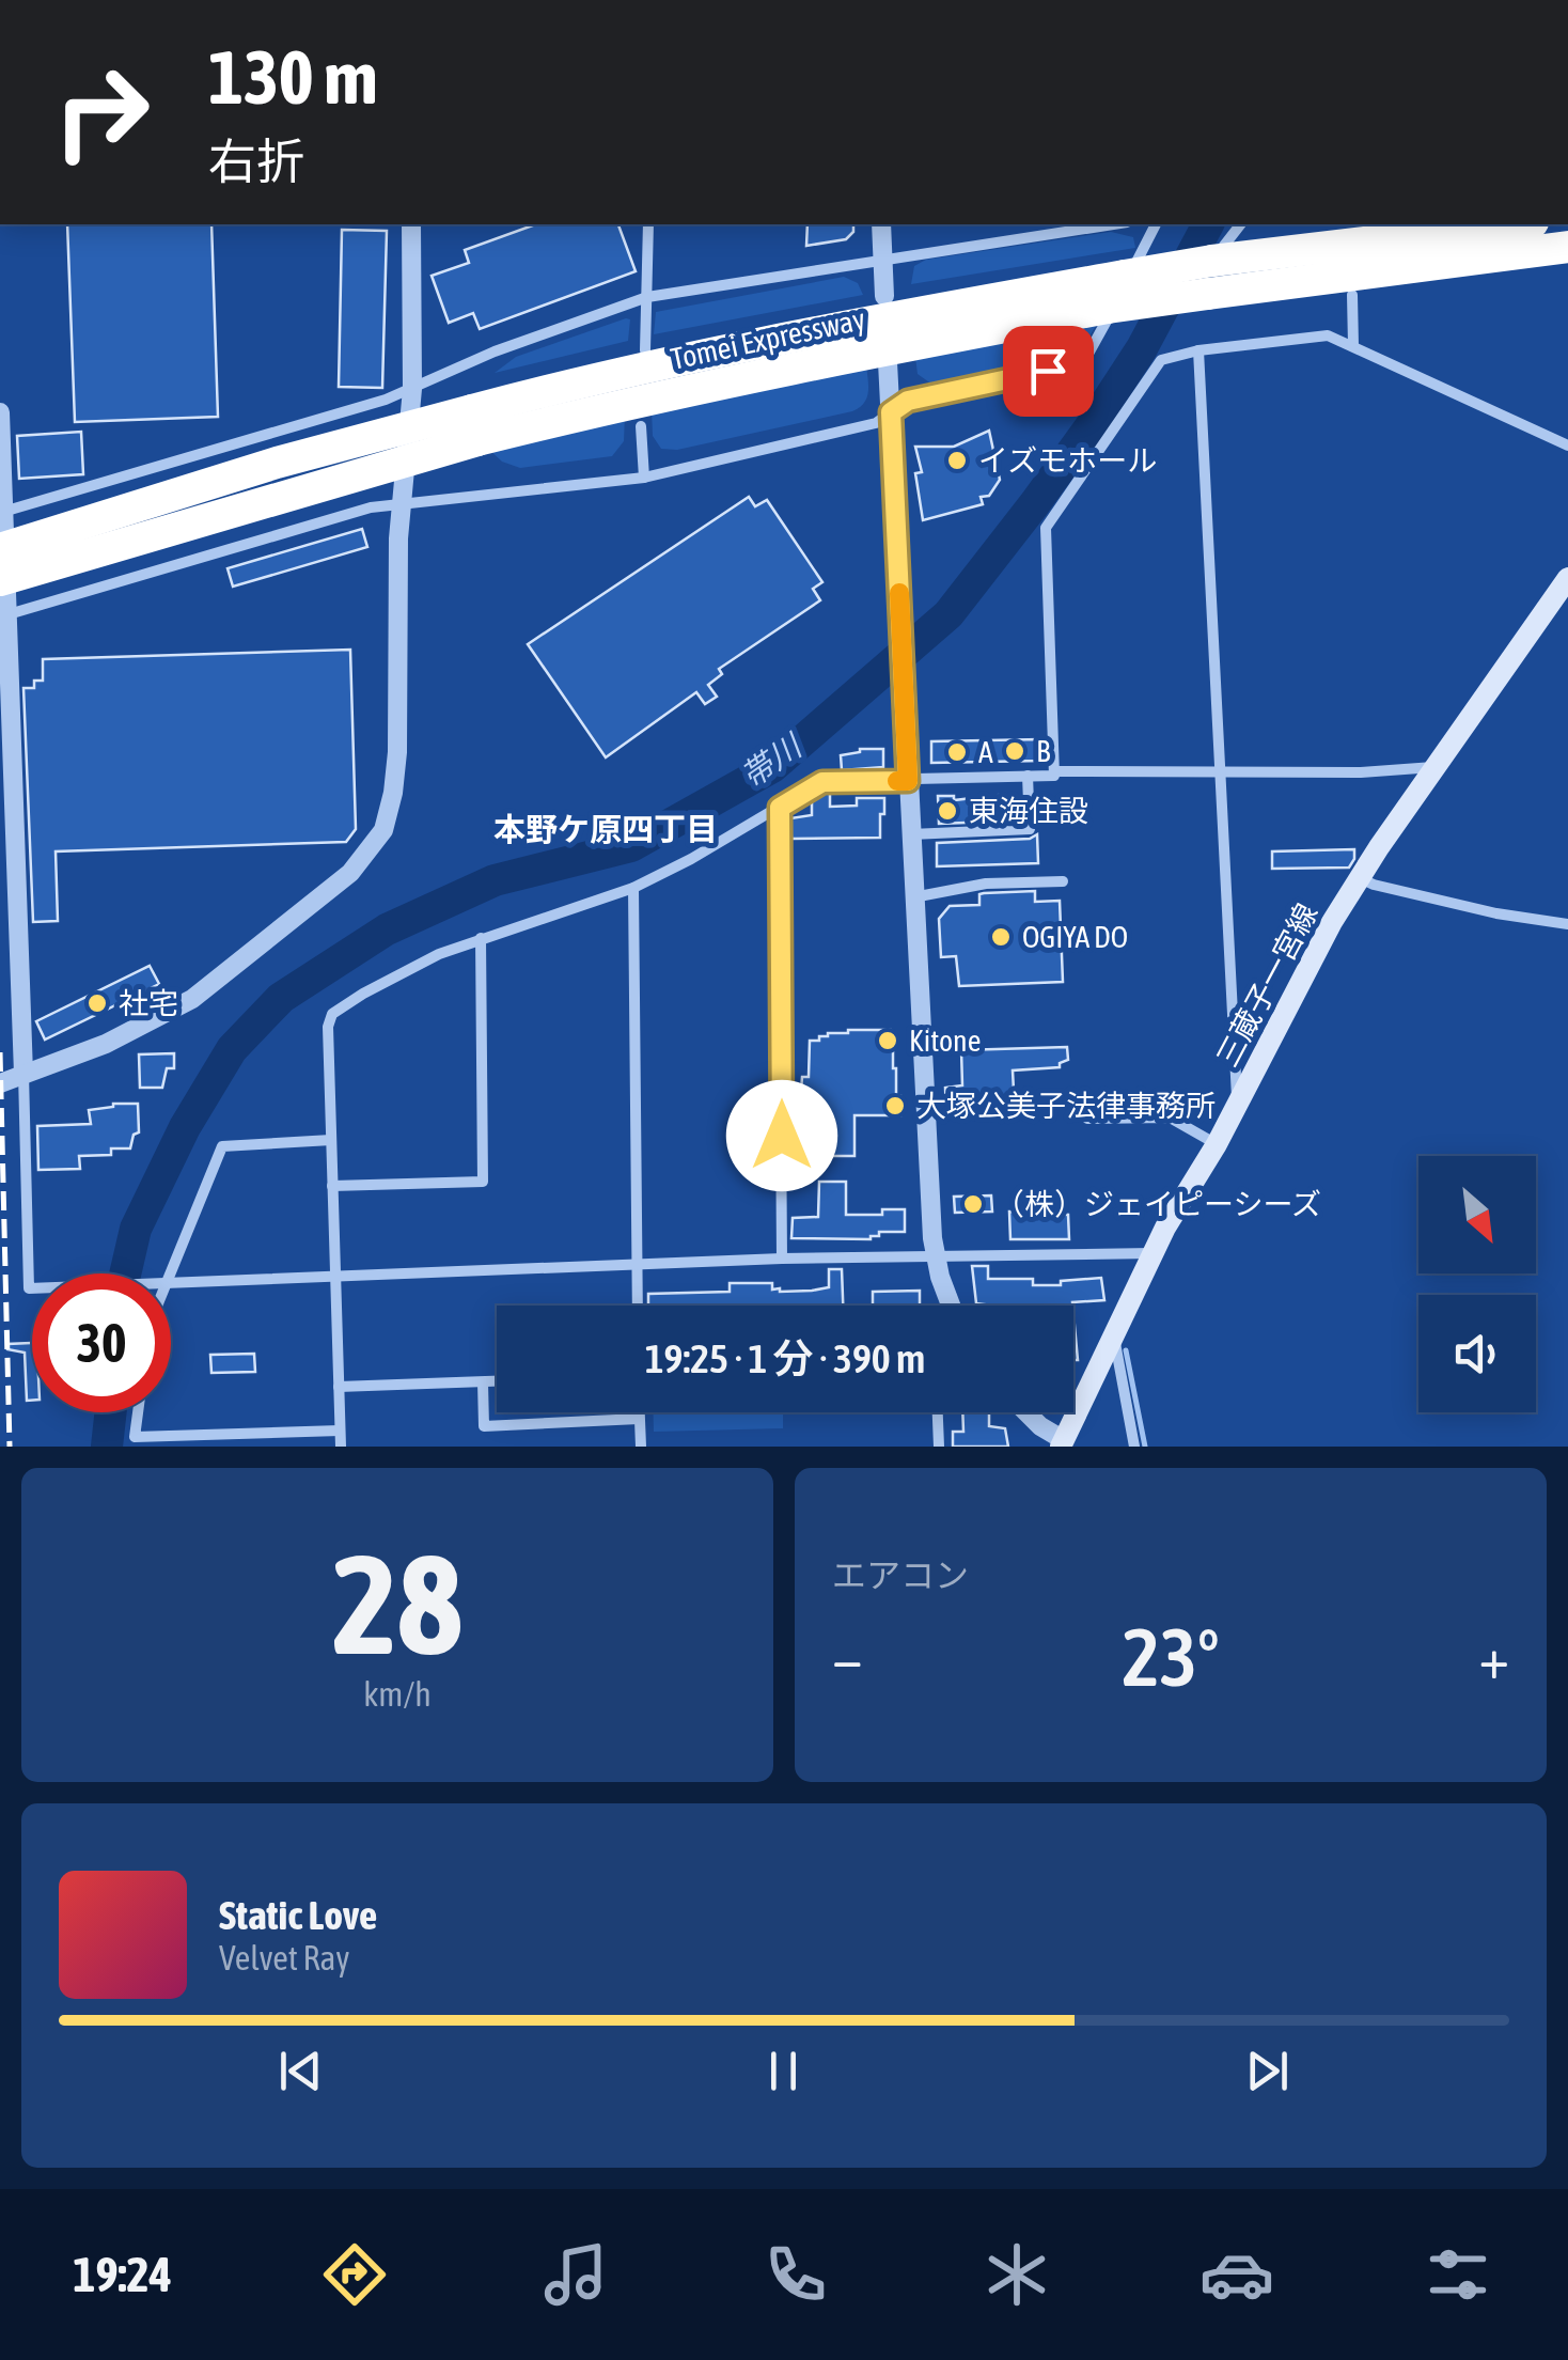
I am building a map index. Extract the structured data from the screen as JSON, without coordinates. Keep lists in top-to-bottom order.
{
  "streets": {
    "highway": ["Tomei Expressway"],
    "main road": ["三蔵子一宮線"]
  },
  "districts": ["本野ケ原四丁目"],
  "water": ["帯川"],
  "places": [
    "イズモホール",
    "B",
    "A",
    "東海住設",
    "OGIYA DO",
    "社宅",
    "Kitone",
    "大塚公美子法律事務所",
    "（株）ジェイピーシーズ"
  ],
  "north": "bottom right",
  "page": {
    "turn": ["130 m", "右折"],
    "limit": "30",
    "trip": "19:25 · 1 分 · 390 m",
    "tile": [
      ["28", "km/h"],
      "エアコン"
    ],
    "heat": ["−", "23°", "+"],
    "song": ["Static Love", "Velvet Ray"],
    "tabs": "19:24"
  }
}
